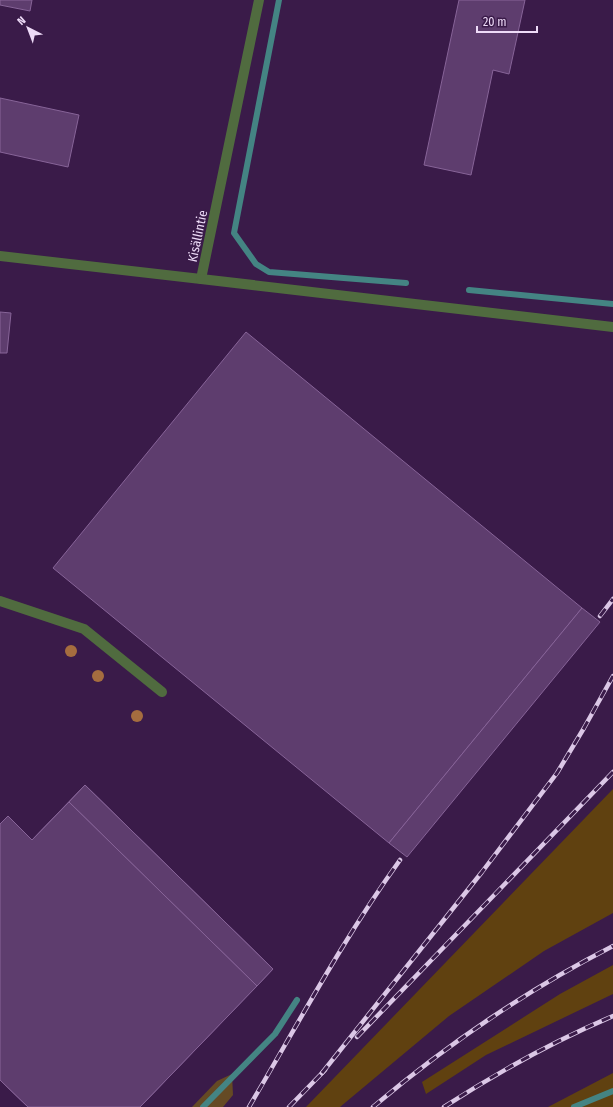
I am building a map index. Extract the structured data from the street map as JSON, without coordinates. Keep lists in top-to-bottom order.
{
  "streets": {
    "street": ["Kisällintie"]
  },
  "scale_bar": "20 m",
  "north": "top left"
}
